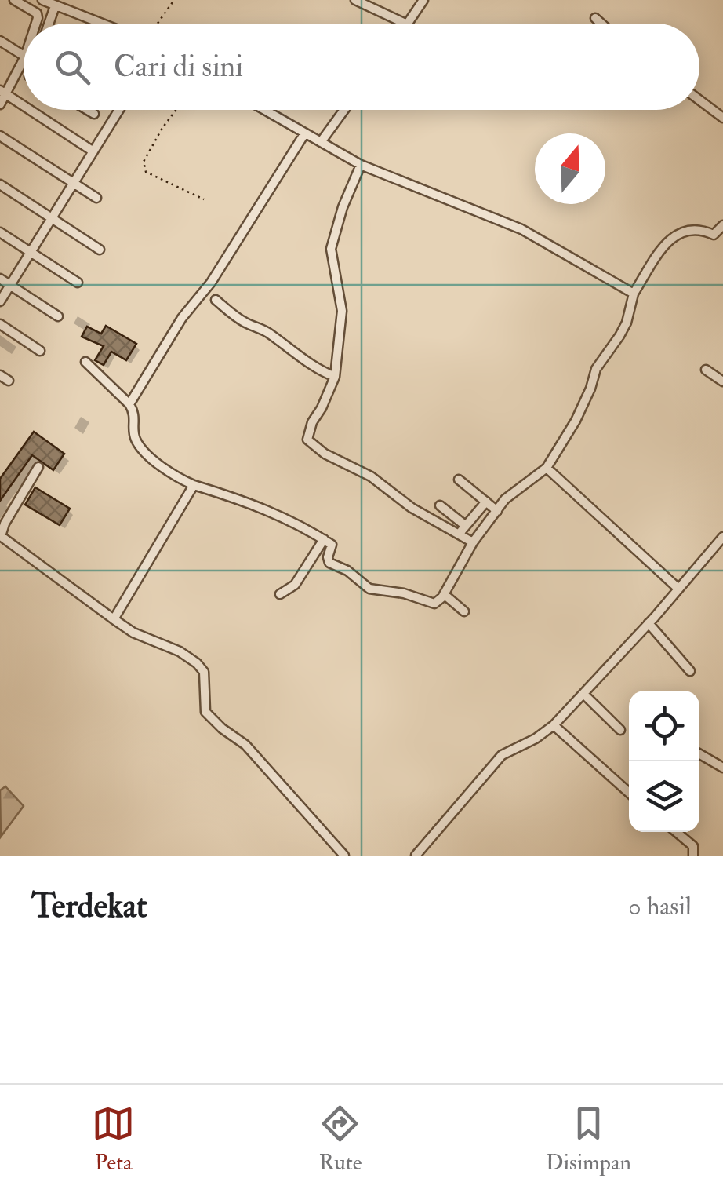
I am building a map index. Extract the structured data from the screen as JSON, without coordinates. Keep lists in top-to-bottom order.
{
  "north": "top",
  "page": {
    "search": "Cari di sini",
    "heading": ["Terdekat", "0 hasil"],
    "nav": ["Peta", "Rute", "Disimpan"]
  }
}
